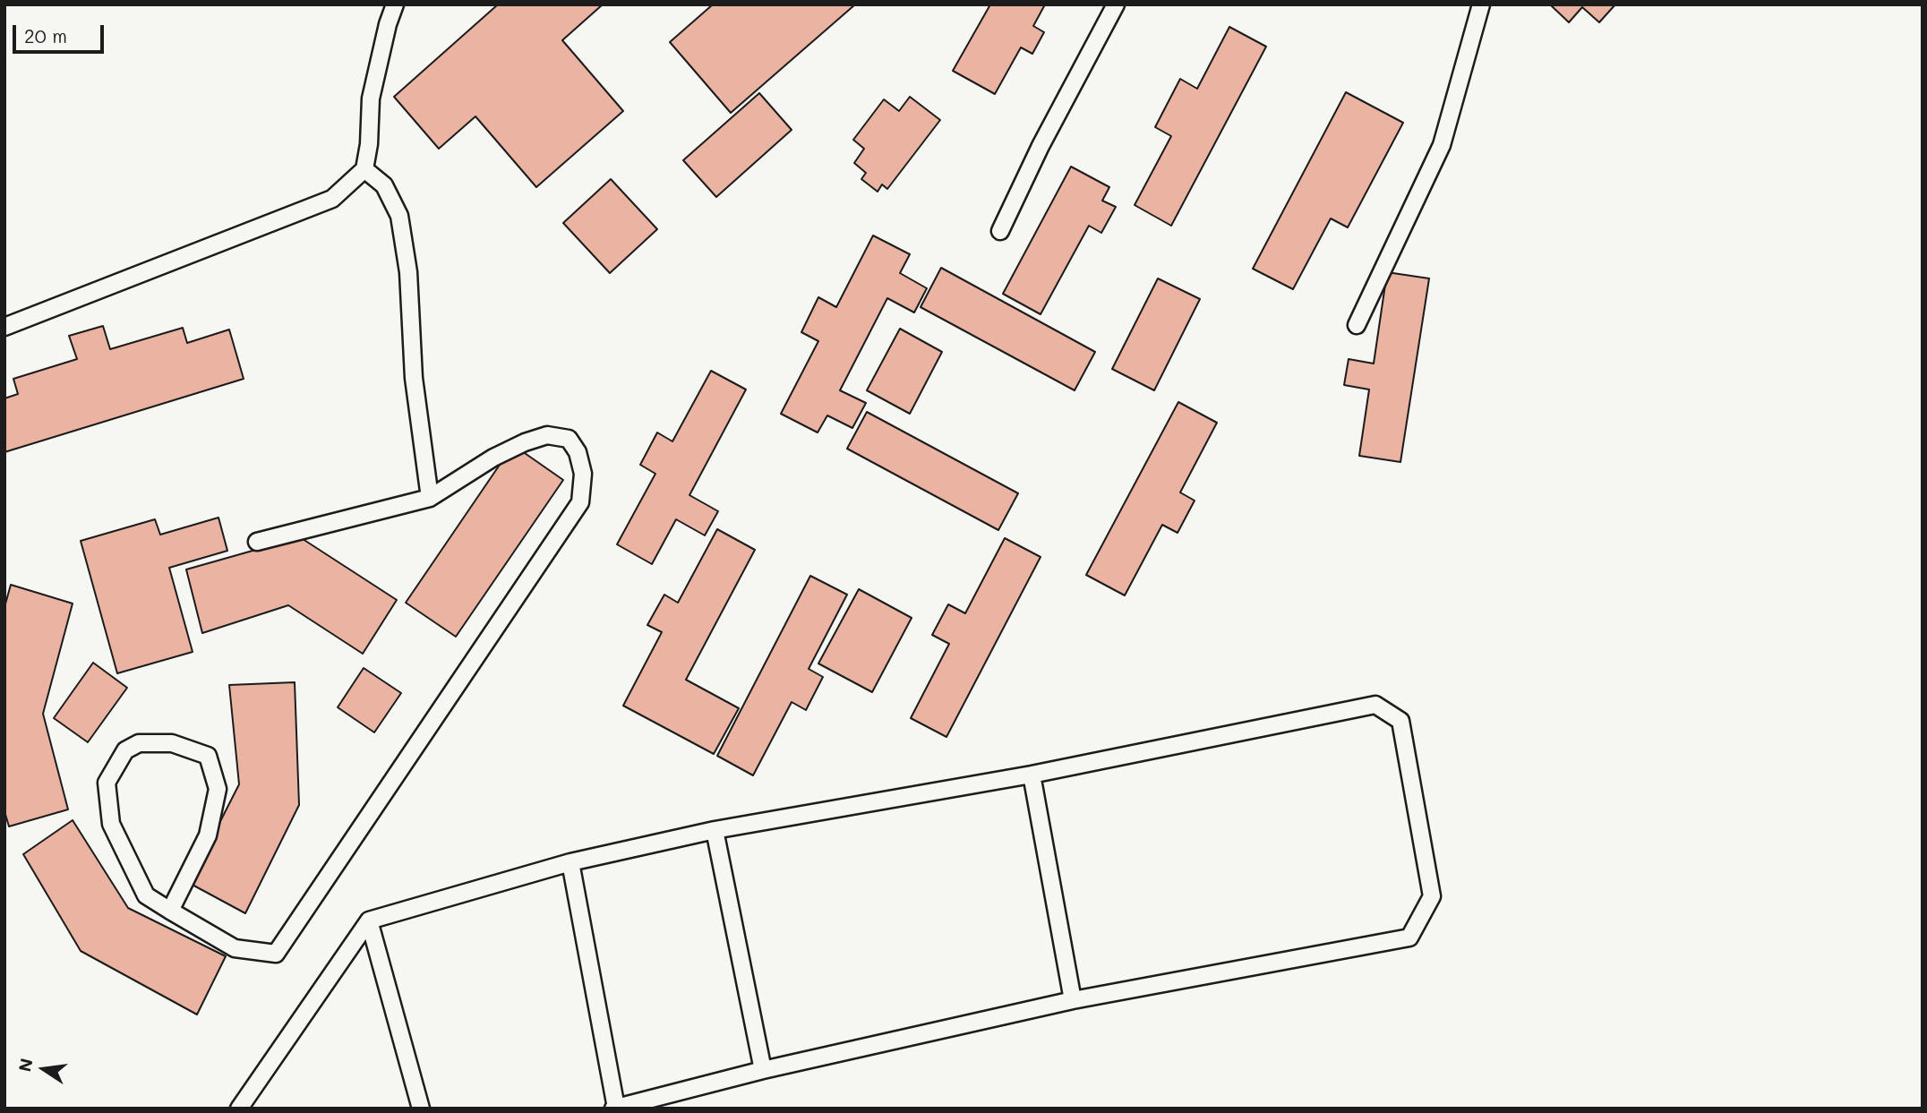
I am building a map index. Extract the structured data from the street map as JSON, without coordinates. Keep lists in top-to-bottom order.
{
  "scale_bar": "20 m",
  "north": "left"
}
